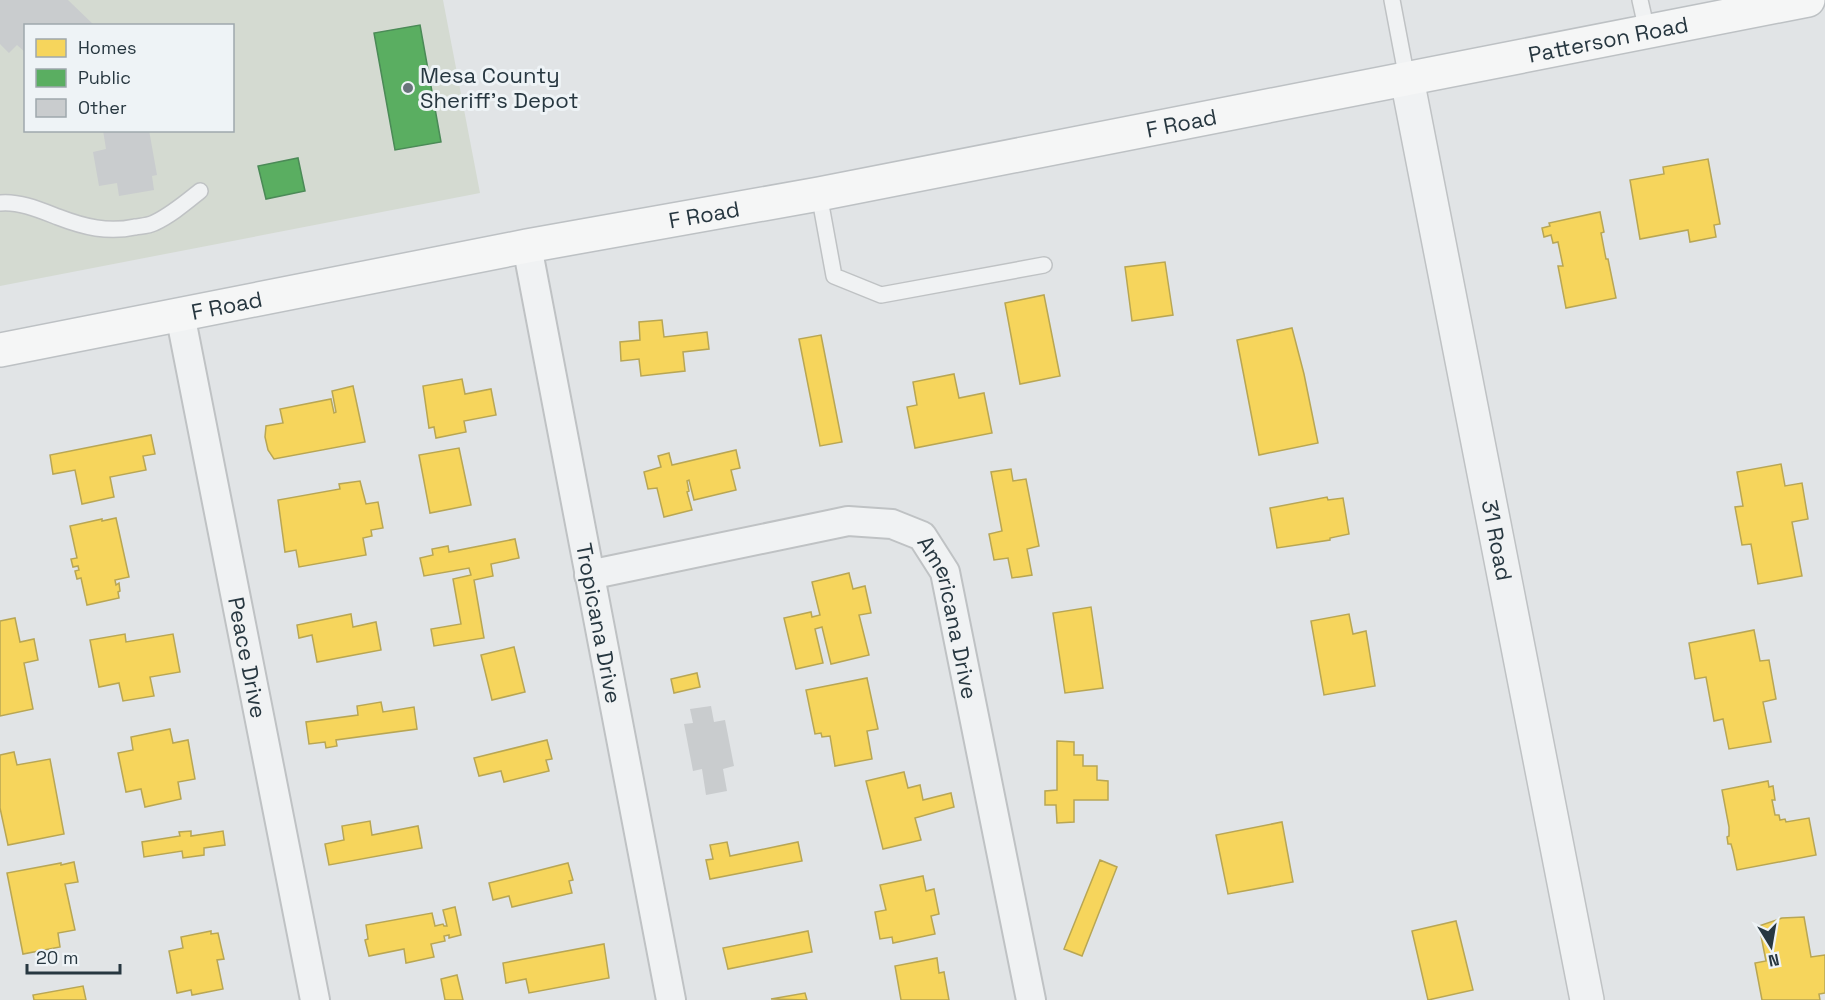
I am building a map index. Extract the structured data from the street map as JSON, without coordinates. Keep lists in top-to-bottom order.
{
  "streets": {
    "main road": ["Patterson Road", "F Road"],
    "street": [
      "31 Road",
      "Americana Drive",
      "Tropicana Drive",
      "Peace Drive"
    ]
  },
  "crossings": [
    ["Patterson Road", "F Road"],
    ["Patterson Road", "31 Road"],
    ["F Road", "31 Road"],
    ["F Road", "Tropicana Drive"],
    ["F Road", "Peace Drive"],
    ["Americana Drive", "Tropicana Drive"]
  ],
  "places": ["Mesa County Sheriff's Depot"],
  "legend": ["Homes", "Public", "Other"],
  "scale_bar": "20 m",
  "north": "bottom"
}
